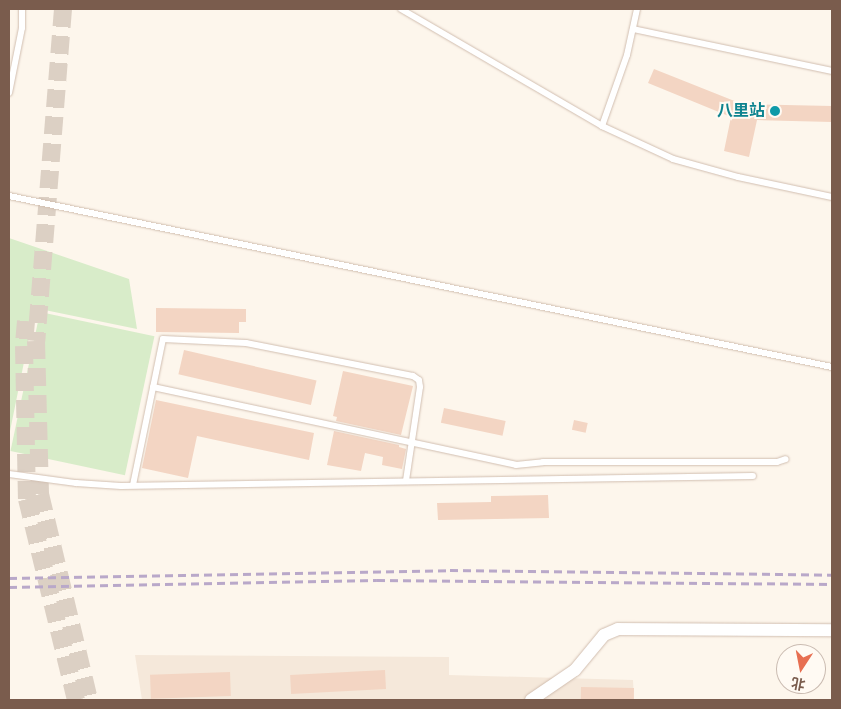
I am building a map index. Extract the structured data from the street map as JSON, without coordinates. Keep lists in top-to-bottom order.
{
  "places": ["八里站"],
  "north": "bottom"
}
